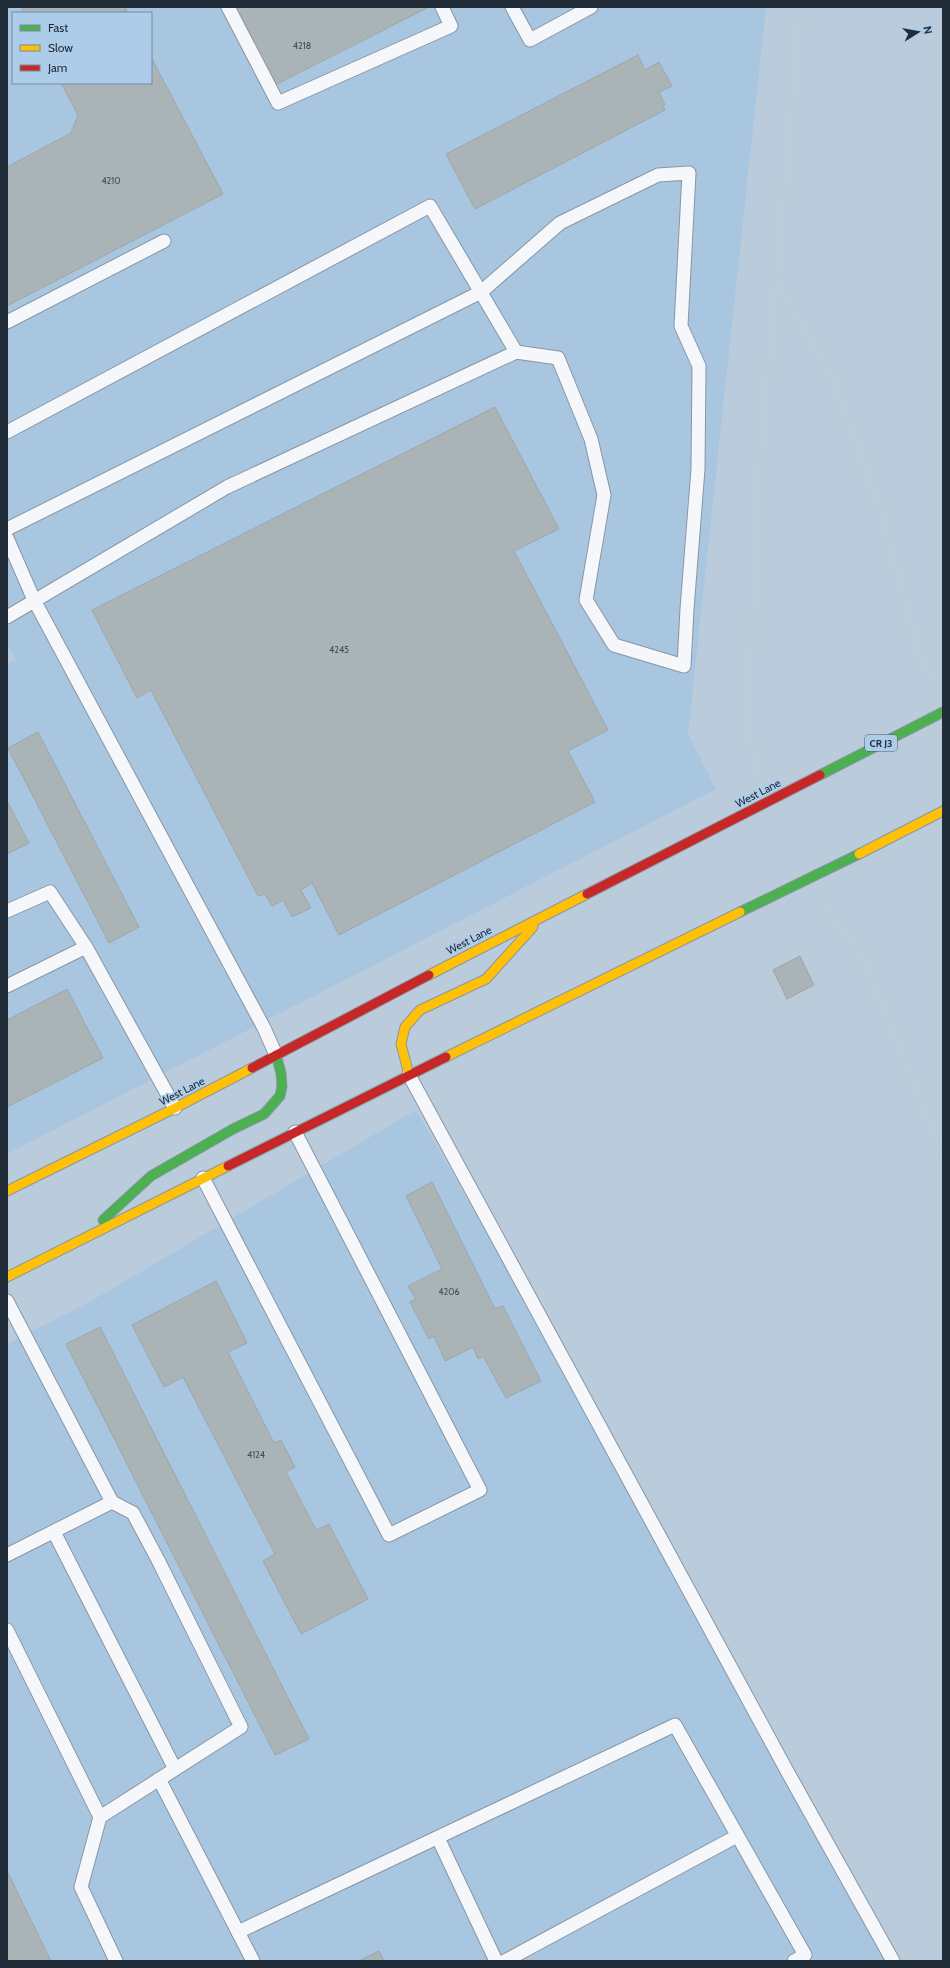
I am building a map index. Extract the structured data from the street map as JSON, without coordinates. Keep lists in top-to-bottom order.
{
  "streets": {
    "main road": ["CR J3", "West Lane"]
  },
  "house_numbers": [
    "4218",
    "4210",
    "4245",
    "4206",
    "4124"
  ],
  "legend": ["Fast", "Slow", "Jam"],
  "north": "right"
}
